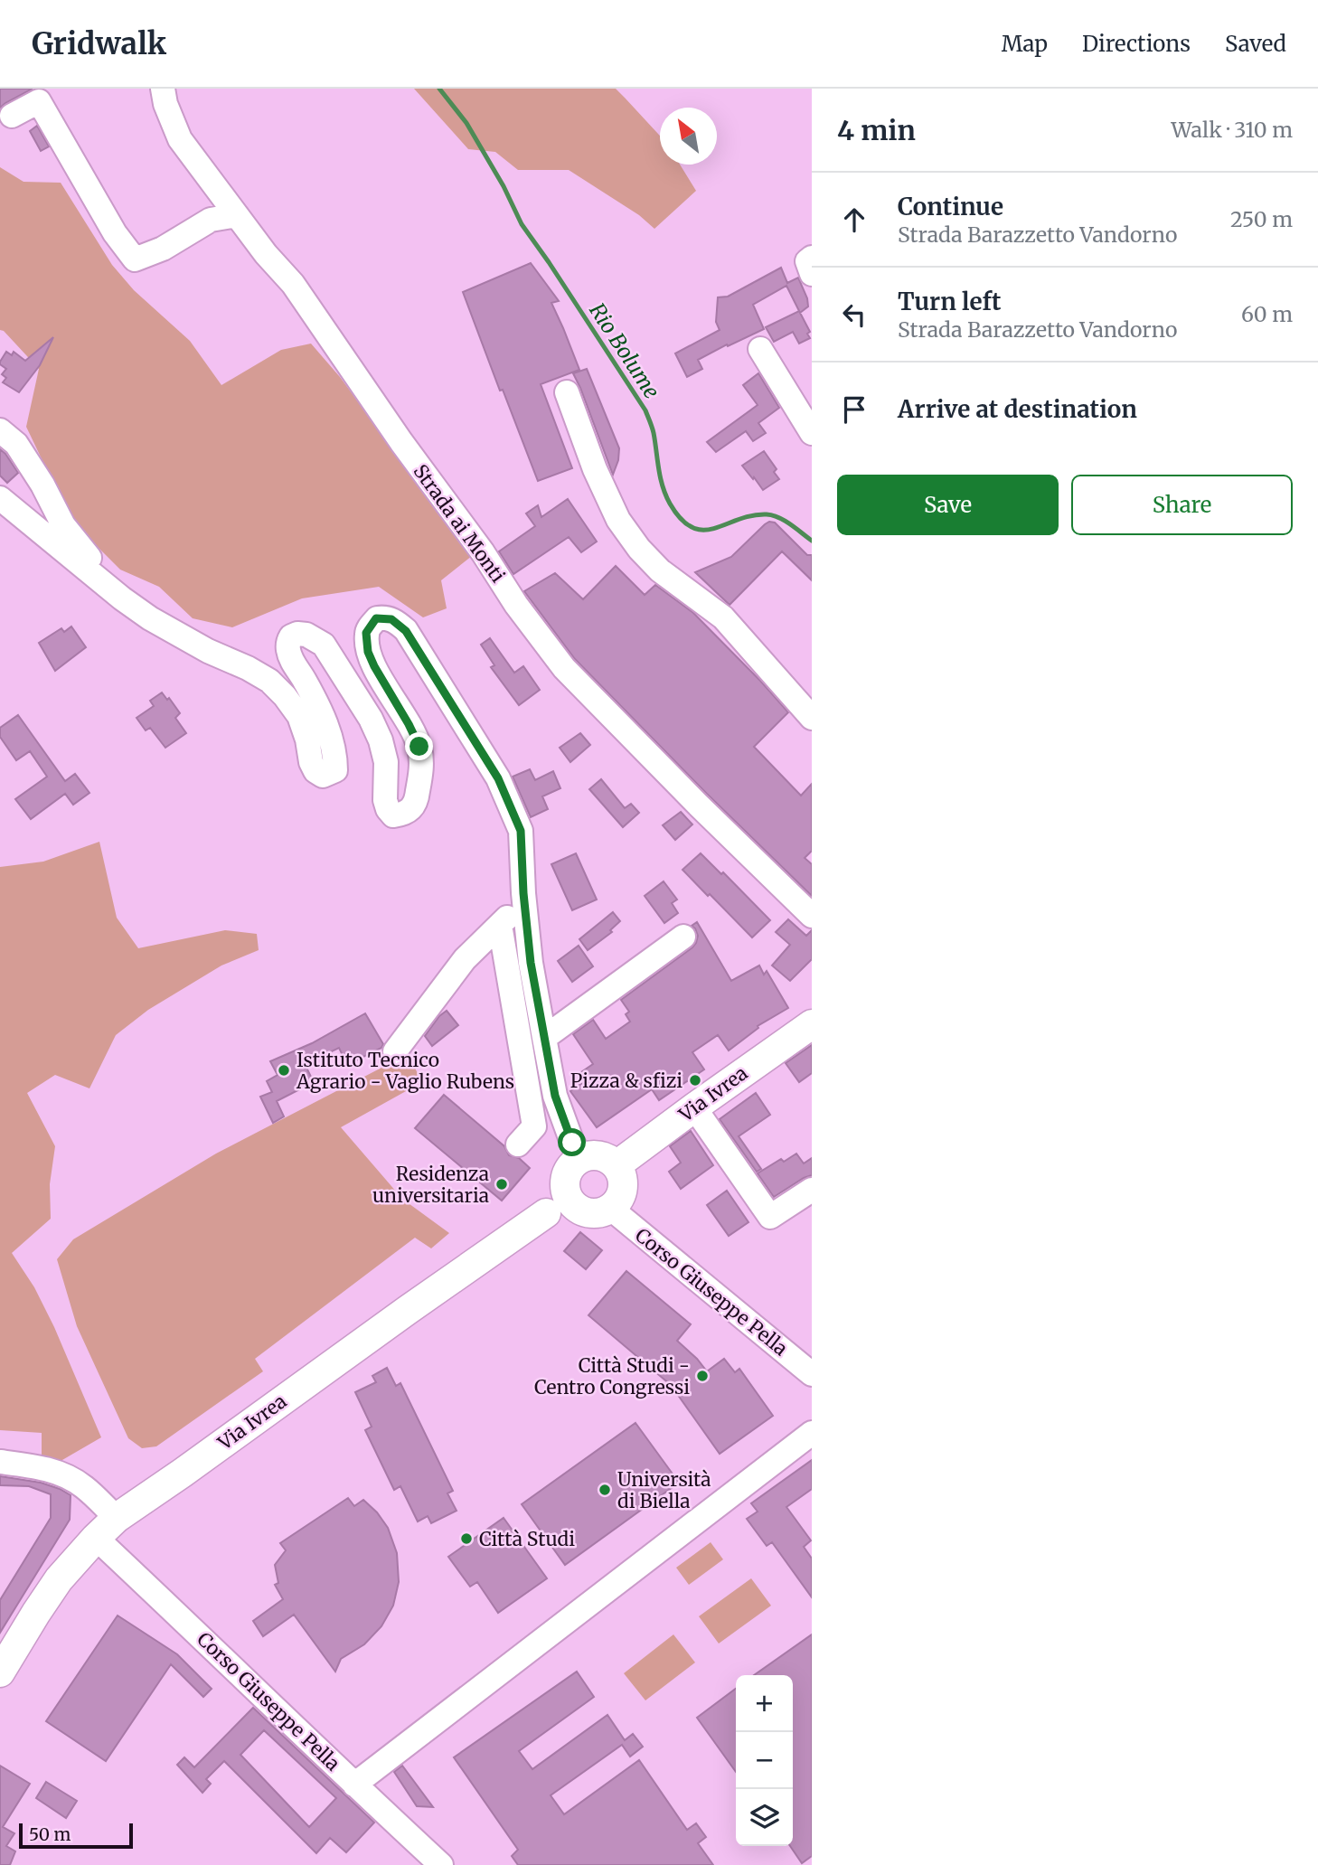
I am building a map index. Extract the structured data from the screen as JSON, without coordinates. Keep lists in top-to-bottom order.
{
  "streets": {
    "main road": ["Via Ivrea"],
    "street": ["Strada ai Monti", "Corso Giuseppe Pella"]
  },
  "crossings": [
    ["Via Ivrea", "Corso Giuseppe Pella"]
  ],
  "water": ["Rio Bolume"],
  "places": [
    "Istituto Tecnico Agrario - Vaglio Rubens",
    "Pizza & sfizi",
    "Residenza universitaria",
    "Città Studi - Centro Congressi",
    "Università di Biella",
    "Città Studi"
  ],
  "scale_bar": "50 m",
  "north": "top left",
  "page": {
    "header": "Gridwalk",
    "nav": ["Map", "Directions", "Saved"],
    "heading": ["4 min", "Walk · 310 m"],
    "list": [
      ["Continue", "Strada Barazzetto Vandorno", "250 m"],
      ["Turn left", "Strada Barazzetto Vandorno", "60 m"],
      "Arrive at destination"
    ],
    "buttons": ["Save", "Share"],
    "map_buttons": ["+", "−"],
    "scale": "50 m"
  }
}
